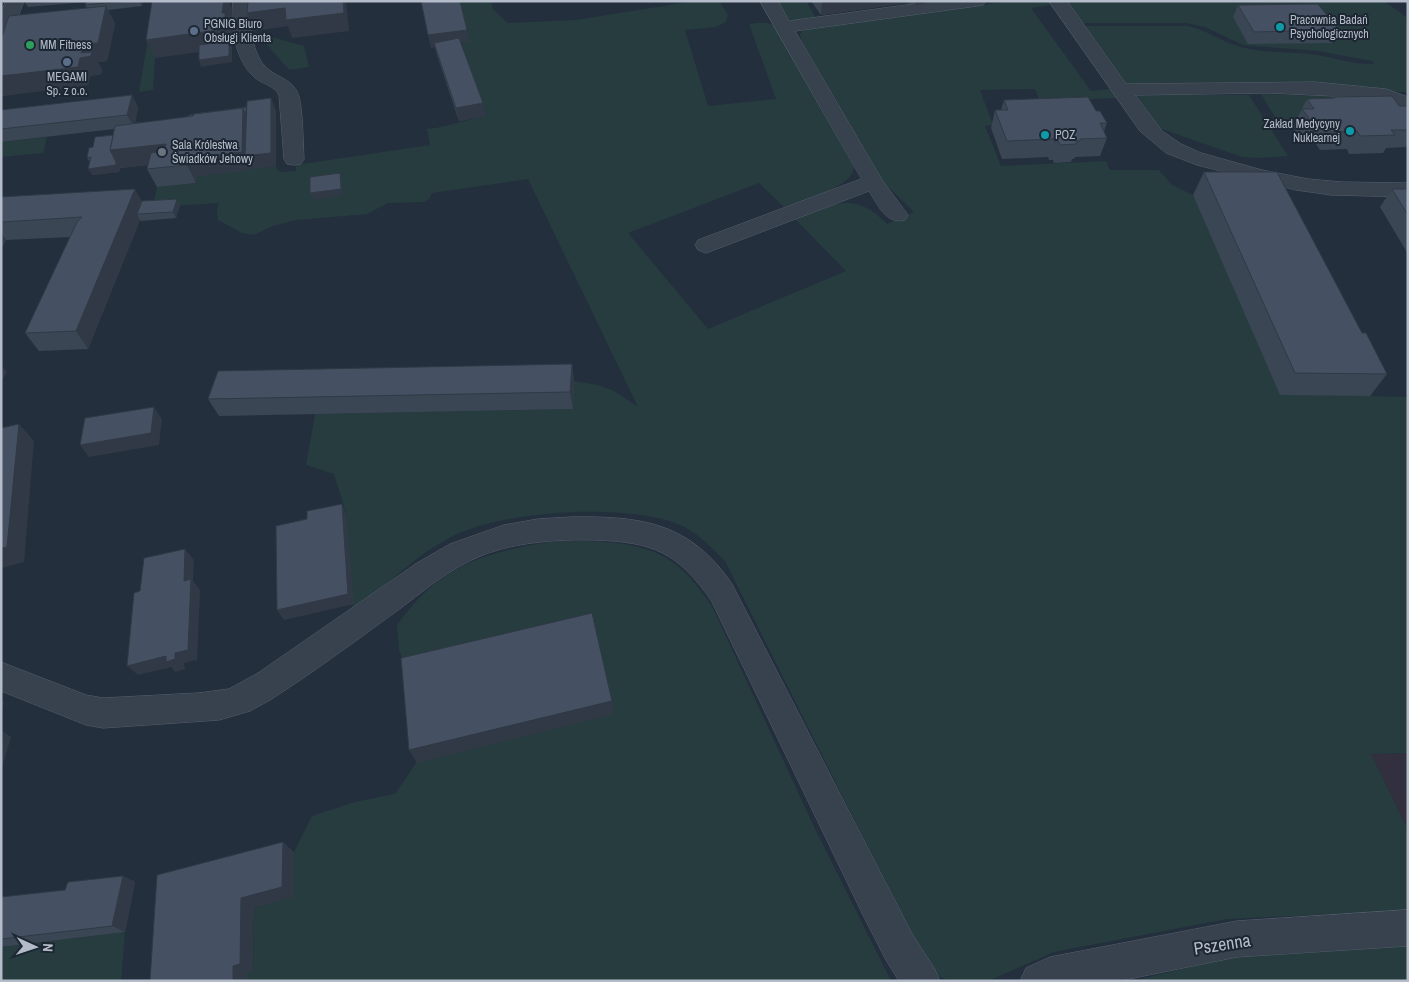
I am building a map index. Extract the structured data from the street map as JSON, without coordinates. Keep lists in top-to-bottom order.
{
  "streets": {
    "street": ["Pszenna"]
  },
  "places": [
    "Pracownia Badań Psychologicznych",
    "PGNIG Biuro Obsługi Klienta",
    "MM Fitness",
    "MEGAMI Sp. z o.o.",
    "Zakład Medycyny Nuklearnej",
    "POZ",
    "Sala Królestwa Świadków Jehowy"
  ],
  "north": "right"
}
